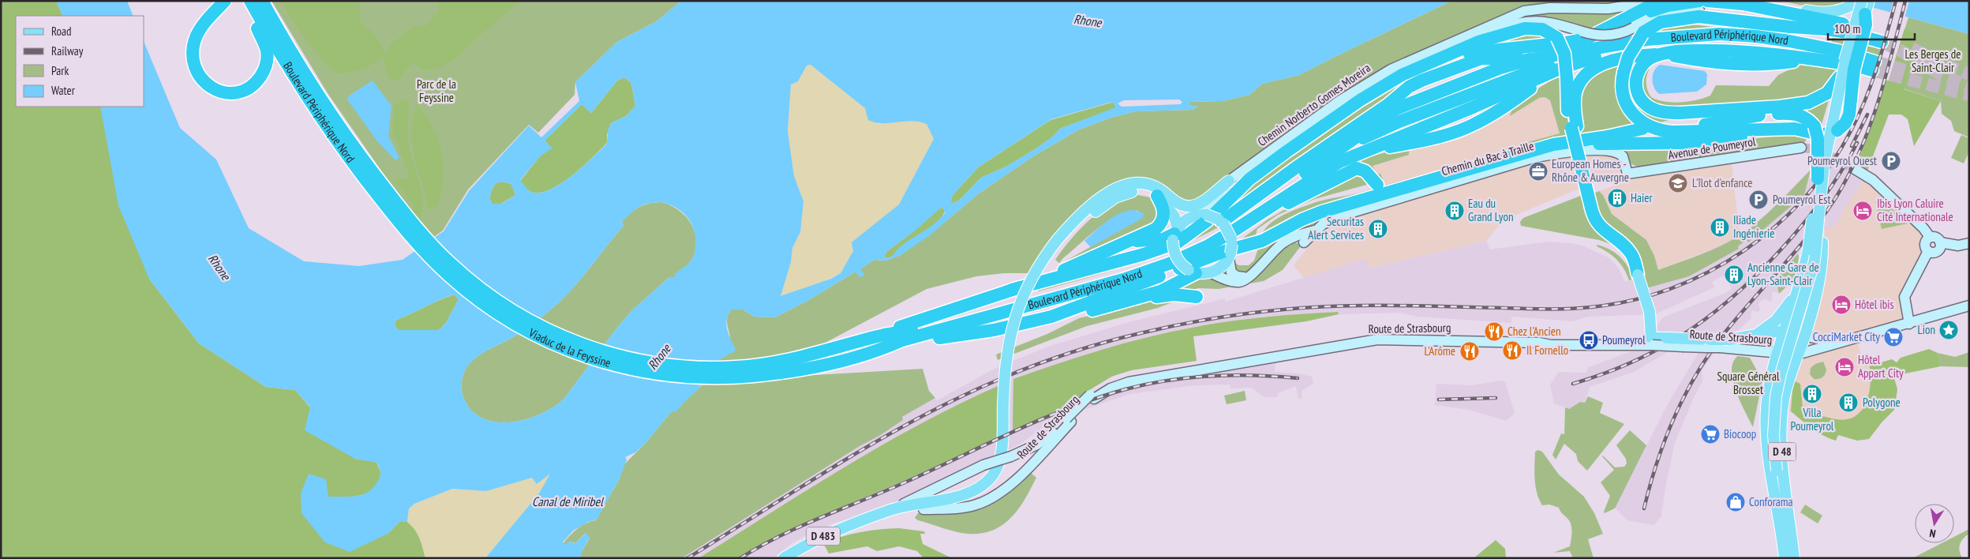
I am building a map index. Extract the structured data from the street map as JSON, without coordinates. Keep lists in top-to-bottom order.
{
  "streets": {
    "highway": ["Boulevard Périphérique Nord", "Viaduc de la Feyssine"],
    "main road": [
      "Chemin Norberto Gomes Moreira",
      "Avenue de Poumeyrol",
      "Chemin du Bac à Traille",
      "Route de Strasbourg",
      "D 48",
      "D 483"
    ]
  },
  "crossings": [
    ["Boulevard Périphérique Nord", "Viaduc de la Feyssine"],
    ["Avenue de Poumeyrol", "Chemin du Bac à Traille"],
    ["Route de Strasbourg", "D 48"]
  ],
  "water": ["Rhone", "Canal de Miribel"],
  "parks": ["Les Berges de Saint-Clair", "Parc de la Feyssine", "Square Général Brosset"],
  "places": {
    "parking": ["Poumeyrol Ouest", "Poumeyrol Est"],
    "office": ["European Homes - Rhône & Auvergne"],
    "school or university": ["L'îlot d'enfance"],
    "building": [
      "Haier",
      "Eau du Grand Lyon",
      "Iliade Ingénierie",
      "Securitas Alert Services",
      "Ancienne Gare de Lyon-Saint-Clair",
      "Villa Poumeyrol",
      "Polygone"
    ],
    "hotel": ["Ibis Lyon Caluire Cité Internationale", "Hôtel ibis", "Hôtel Appart City"],
    "place": ["Lion"],
    "restaurant": ["Chez l'Ancien", "Il Fornello", "L'Arôme"],
    "supermarket": ["CocciMarket City", "Biocoop"],
    "bus stop": ["Poumeyrol"],
    "shop": ["Conforama"]
  },
  "legend": [
    "Road",
    "Railway",
    "Park",
    "Water"
  ],
  "scale_bar": "100 m",
  "north": "bottom"
}
